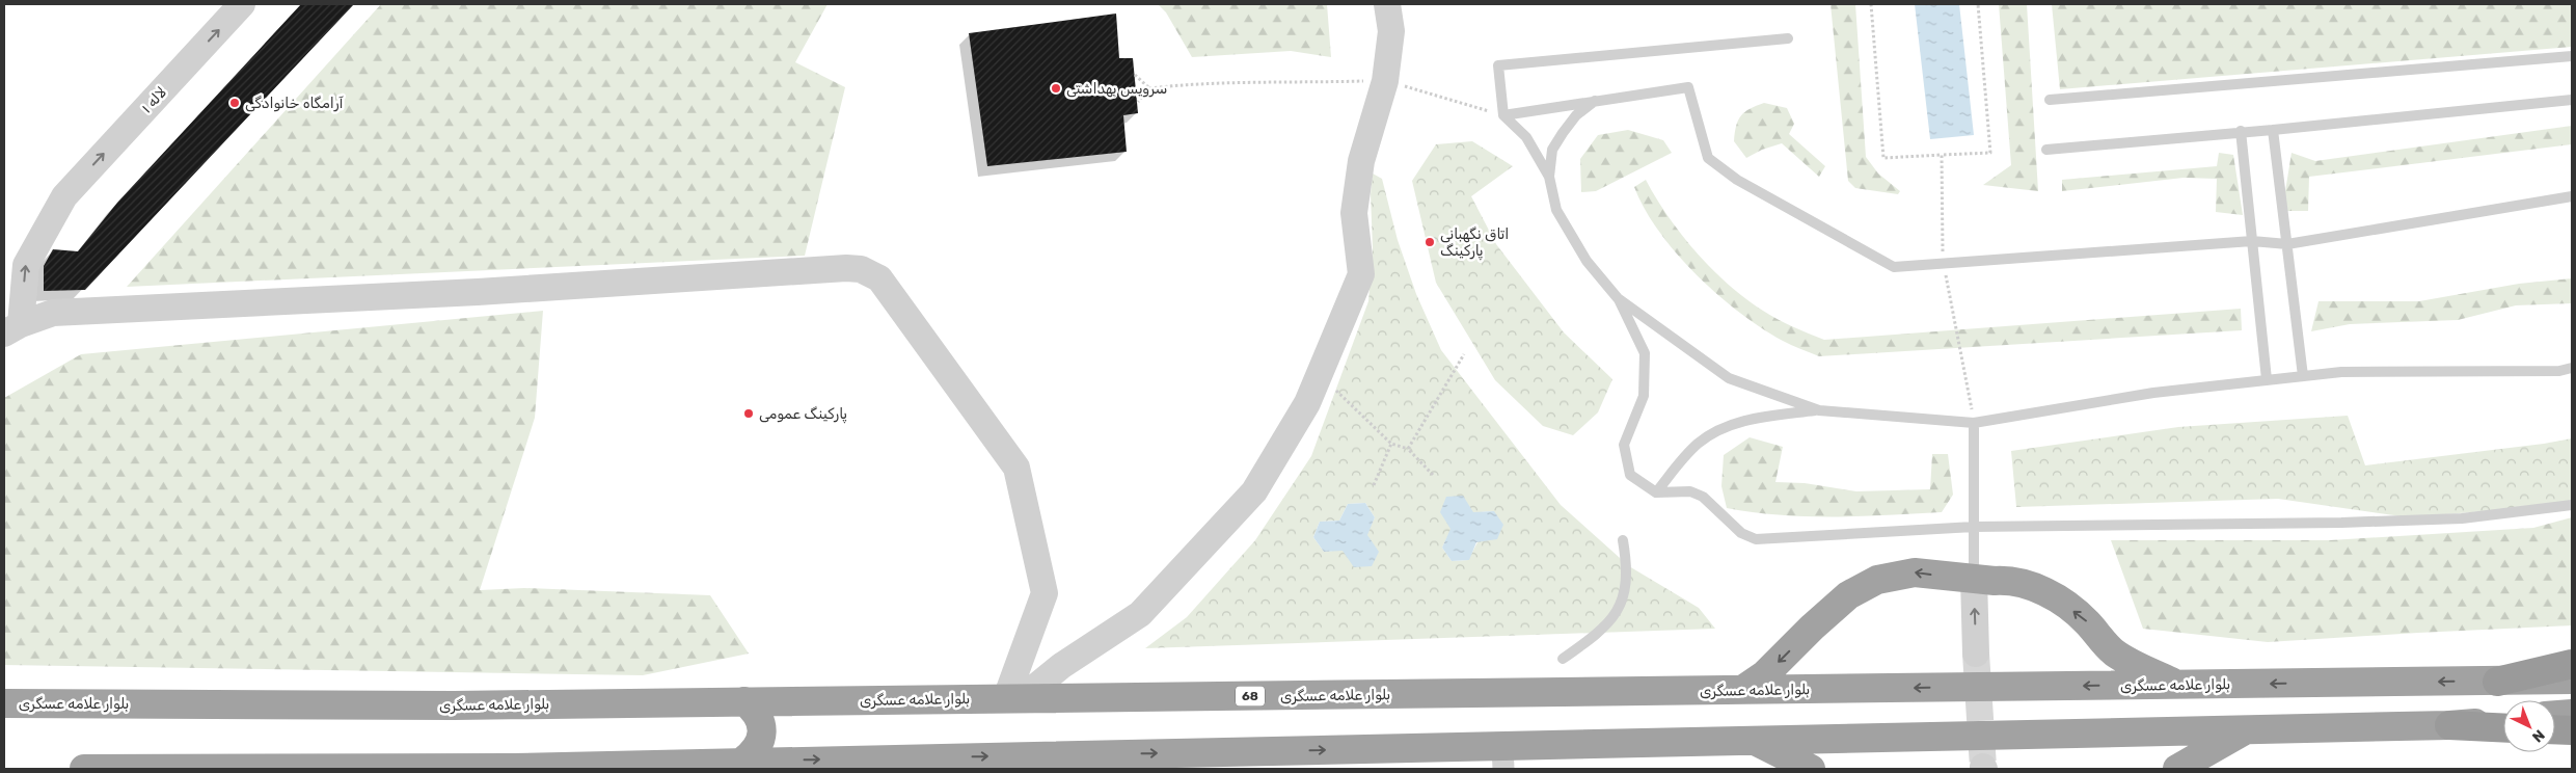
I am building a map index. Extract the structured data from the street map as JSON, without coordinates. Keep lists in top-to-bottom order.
{
  "streets": {
    "highway": ["بلوار علامه عسگری", "68"],
    "street": ["لاله ۱"]
  },
  "one_way": ["لاله ۱"],
  "places": [
    "سرویس بهداشتی",
    "آرامگاه خانوادگی",
    "اتاق نگهبانی پارکینگ",
    "پارکینگ عمومی"
  ],
  "north": "bottom right"
}
